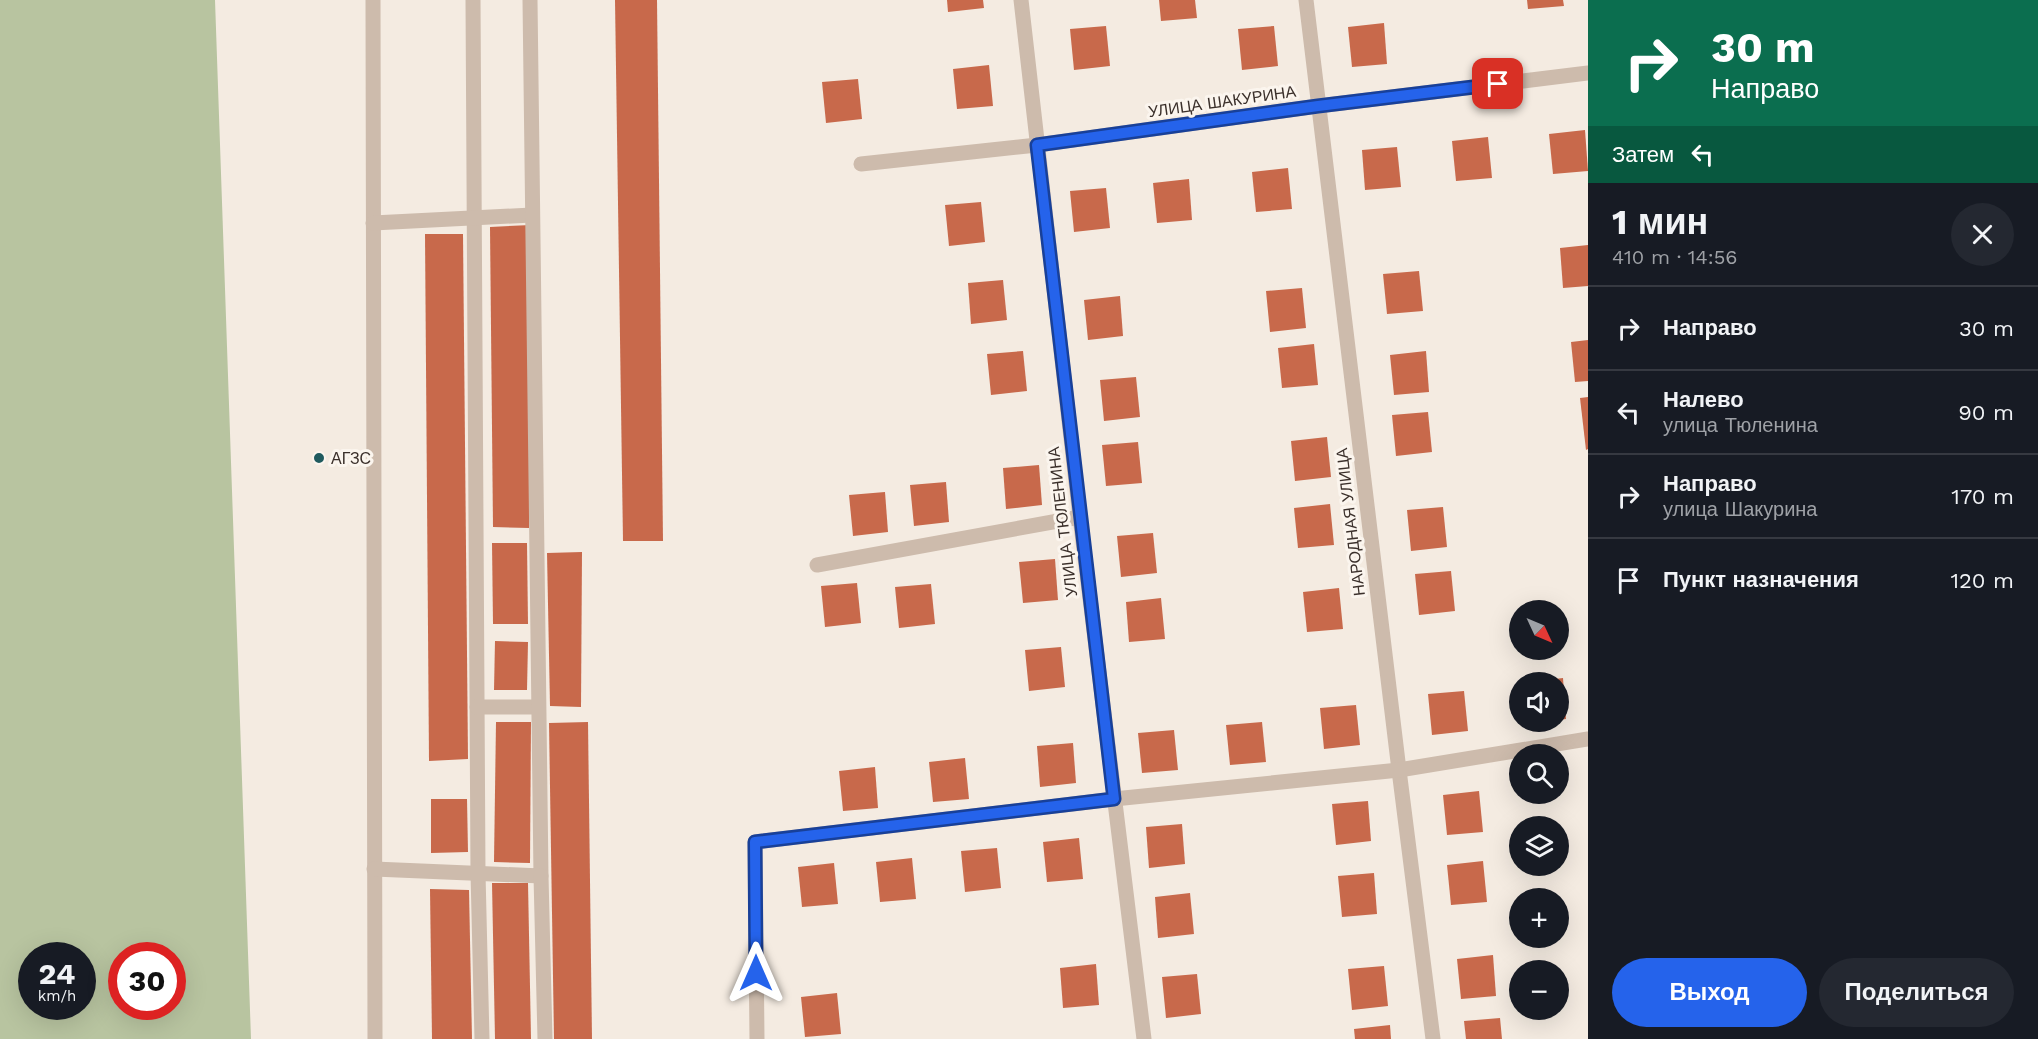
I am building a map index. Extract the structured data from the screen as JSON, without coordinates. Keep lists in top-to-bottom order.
{
  "streets": {
    "street": ["УЛИЦА ШАКУРИНА", "УЛИЦА ТЮЛЕНИНА", "НАРОДНАЯ УЛИЦА"]
  },
  "crossings": [
    ["УЛИЦА ШАКУРИНА", "УЛИЦА ТЮЛЕНИНА"],
    ["УЛИЦА ШАКУРИНА", "НАРОДНАЯ УЛИЦА"]
  ],
  "places": ["АГЗС"],
  "north": "bottom right",
  "page": {
    "turn": ["30 m", "Направо"],
    "then": "Затем",
    "heading": ["1 мин", "410 m · 14:56"],
    "list": [
      {
        "name": "Направо",
        "value": "30 m"
      },
      {
        "name": "Налево",
        "note": "улица Тюленина",
        "value": "90 m"
      },
      {
        "name": "Направо",
        "note": "улица Шакурина",
        "value": "170 m"
      },
      {
        "name": "Пункт назначения",
        "value": "120 m"
      }
    ],
    "map_buttons": ["+", "−"],
    "speed": "24 km/h",
    "limit": "30",
    "buttons": ["Выход", "Поделиться"]
  }
}
